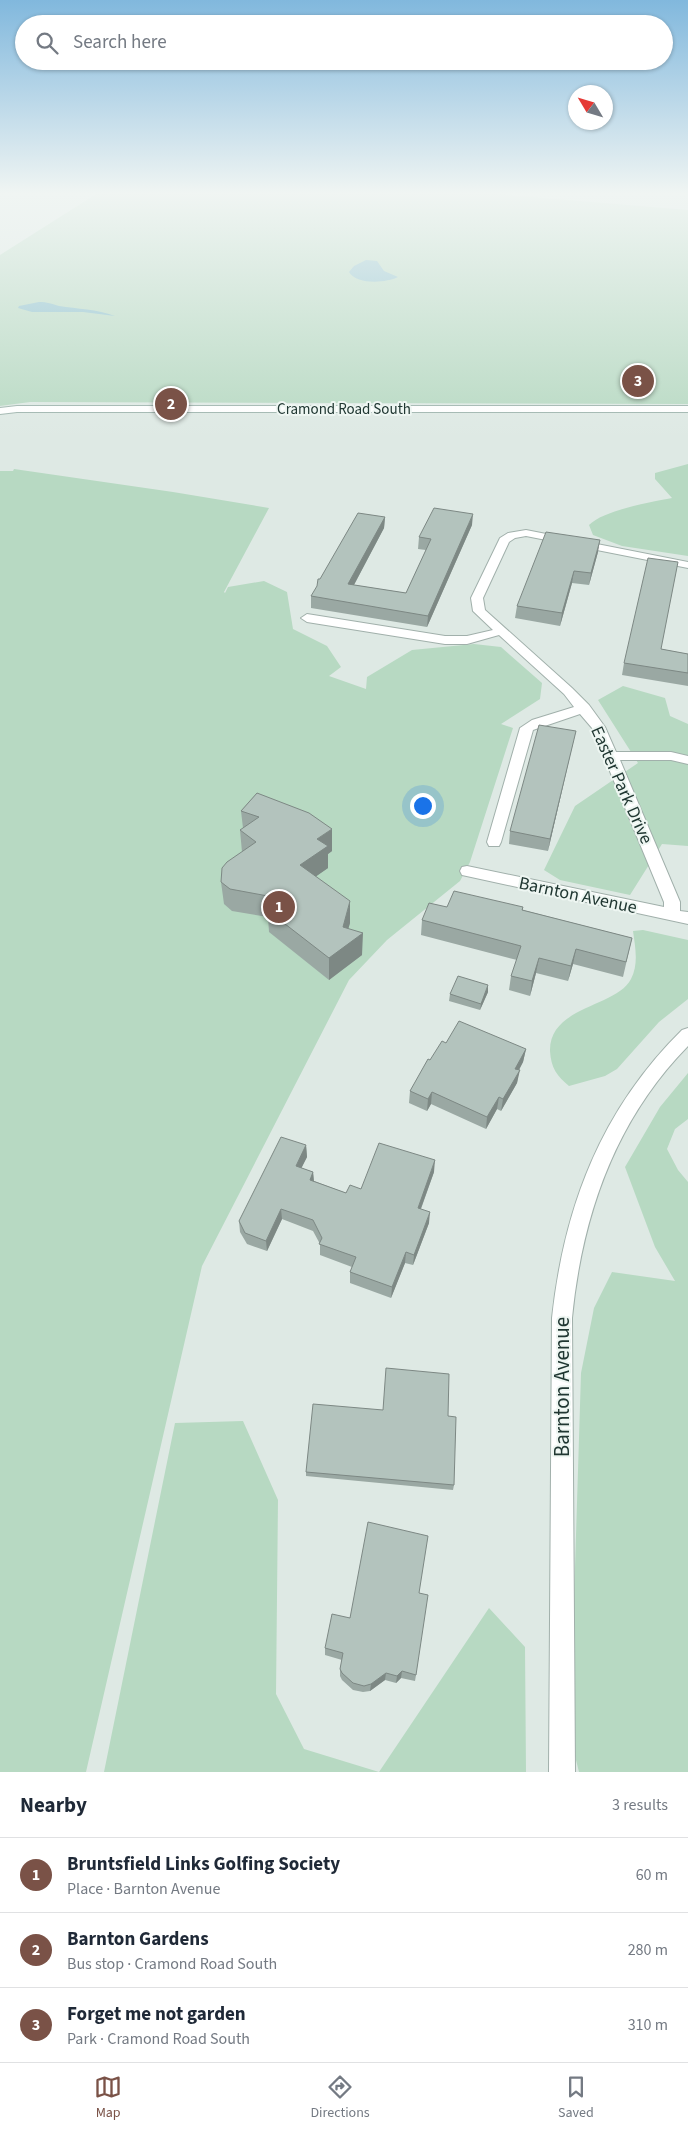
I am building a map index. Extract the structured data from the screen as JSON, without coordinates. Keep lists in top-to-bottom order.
{
  "streets": {
    "street": ["Cramond Road South", "Easter Park Drive", "Barnton Avenue"]
  },
  "crossings": [
    ["Easter Park Drive", "Barnton Avenue"]
  ],
  "north": "top left",
  "page": {
    "search": "Search here",
    "pins": ["3", "2", "1"],
    "heading": ["Nearby", "3 results"],
    "list": [
      {
        "mark": "1",
        "name": "Bruntsfield Links Golfing Society",
        "note": "Place · Barnton Avenue",
        "value": "60 m"
      },
      {
        "mark": "2",
        "name": "Barnton Gardens",
        "note": "Bus stop · Cramond Road South",
        "value": "280 m"
      },
      {
        "mark": "3",
        "name": "Forget me not garden",
        "note": "Park · Cramond Road South",
        "value": "310 m"
      }
    ],
    "nav": ["Map", "Directions", "Saved"]
  }
}
